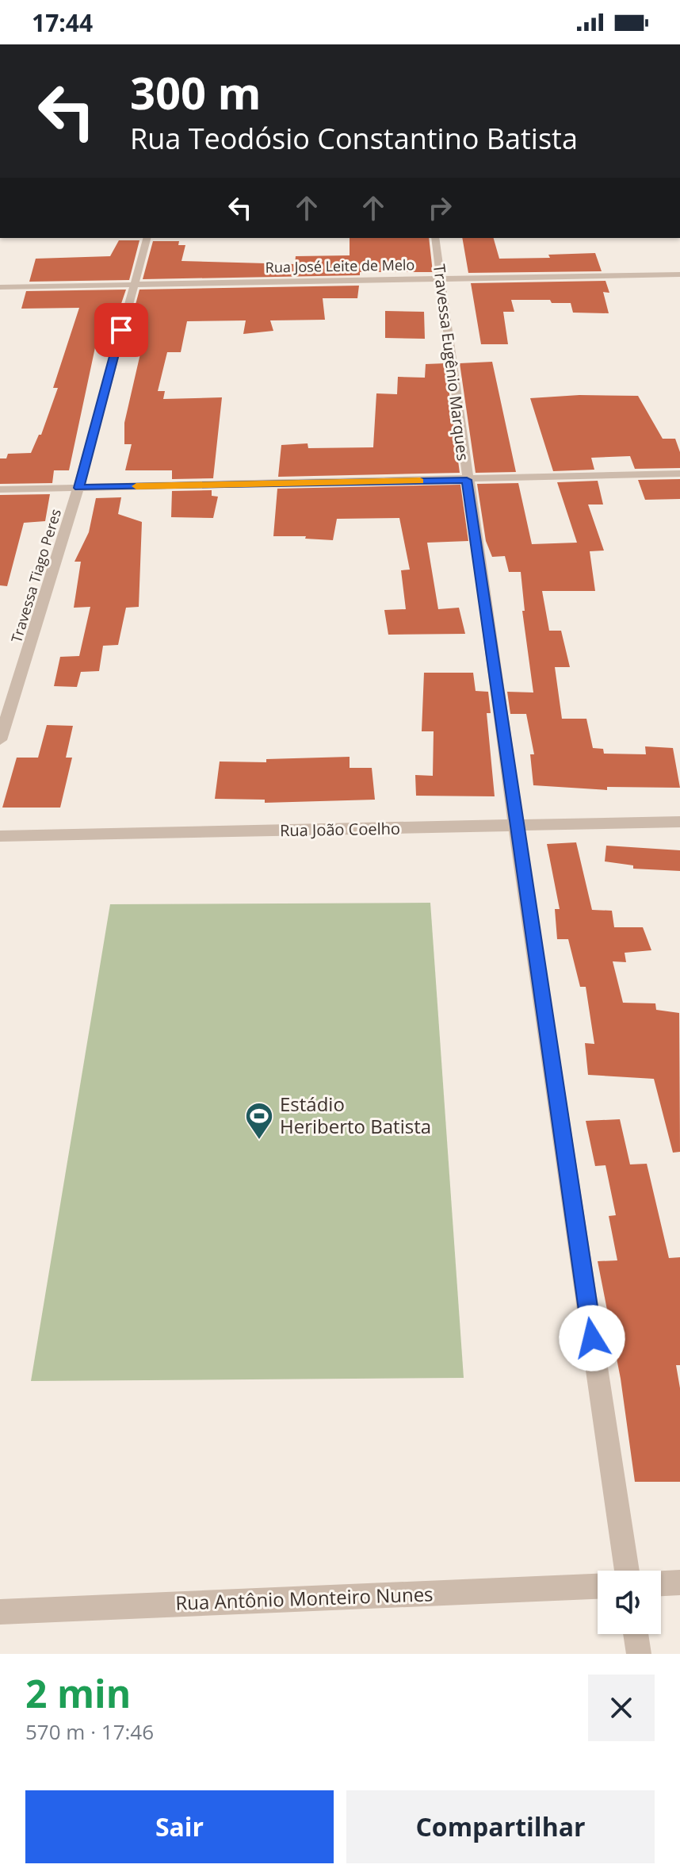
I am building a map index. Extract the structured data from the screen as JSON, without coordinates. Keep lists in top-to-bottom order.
{
  "streets": {
    "street": [
      "Rua José Leite de Melo",
      "Travessa Eugênio Marques",
      "Travessa Tiago Peres",
      "Rua João Coelho",
      "Rua Antônio Monteiro Nunes"
    ]
  },
  "crossings": [
    ["Rua José Leite de Melo", "Travessa Eugênio Marques"],
    ["Rua José Leite de Melo", "Travessa Tiago Peres"],
    ["Travessa Eugênio Marques", "Rua João Coelho"]
  ],
  "places": {
    "sports": ["Estádio Heriberto Batista"]
  },
  "page": {
    "status": "17:44",
    "turn": ["300 m", "Rua Teodósio Constantino Batista"],
    "heading": ["2 min", "570 m · 17:46"],
    "buttons": ["Sair", "Compartilhar"]
  }
}
